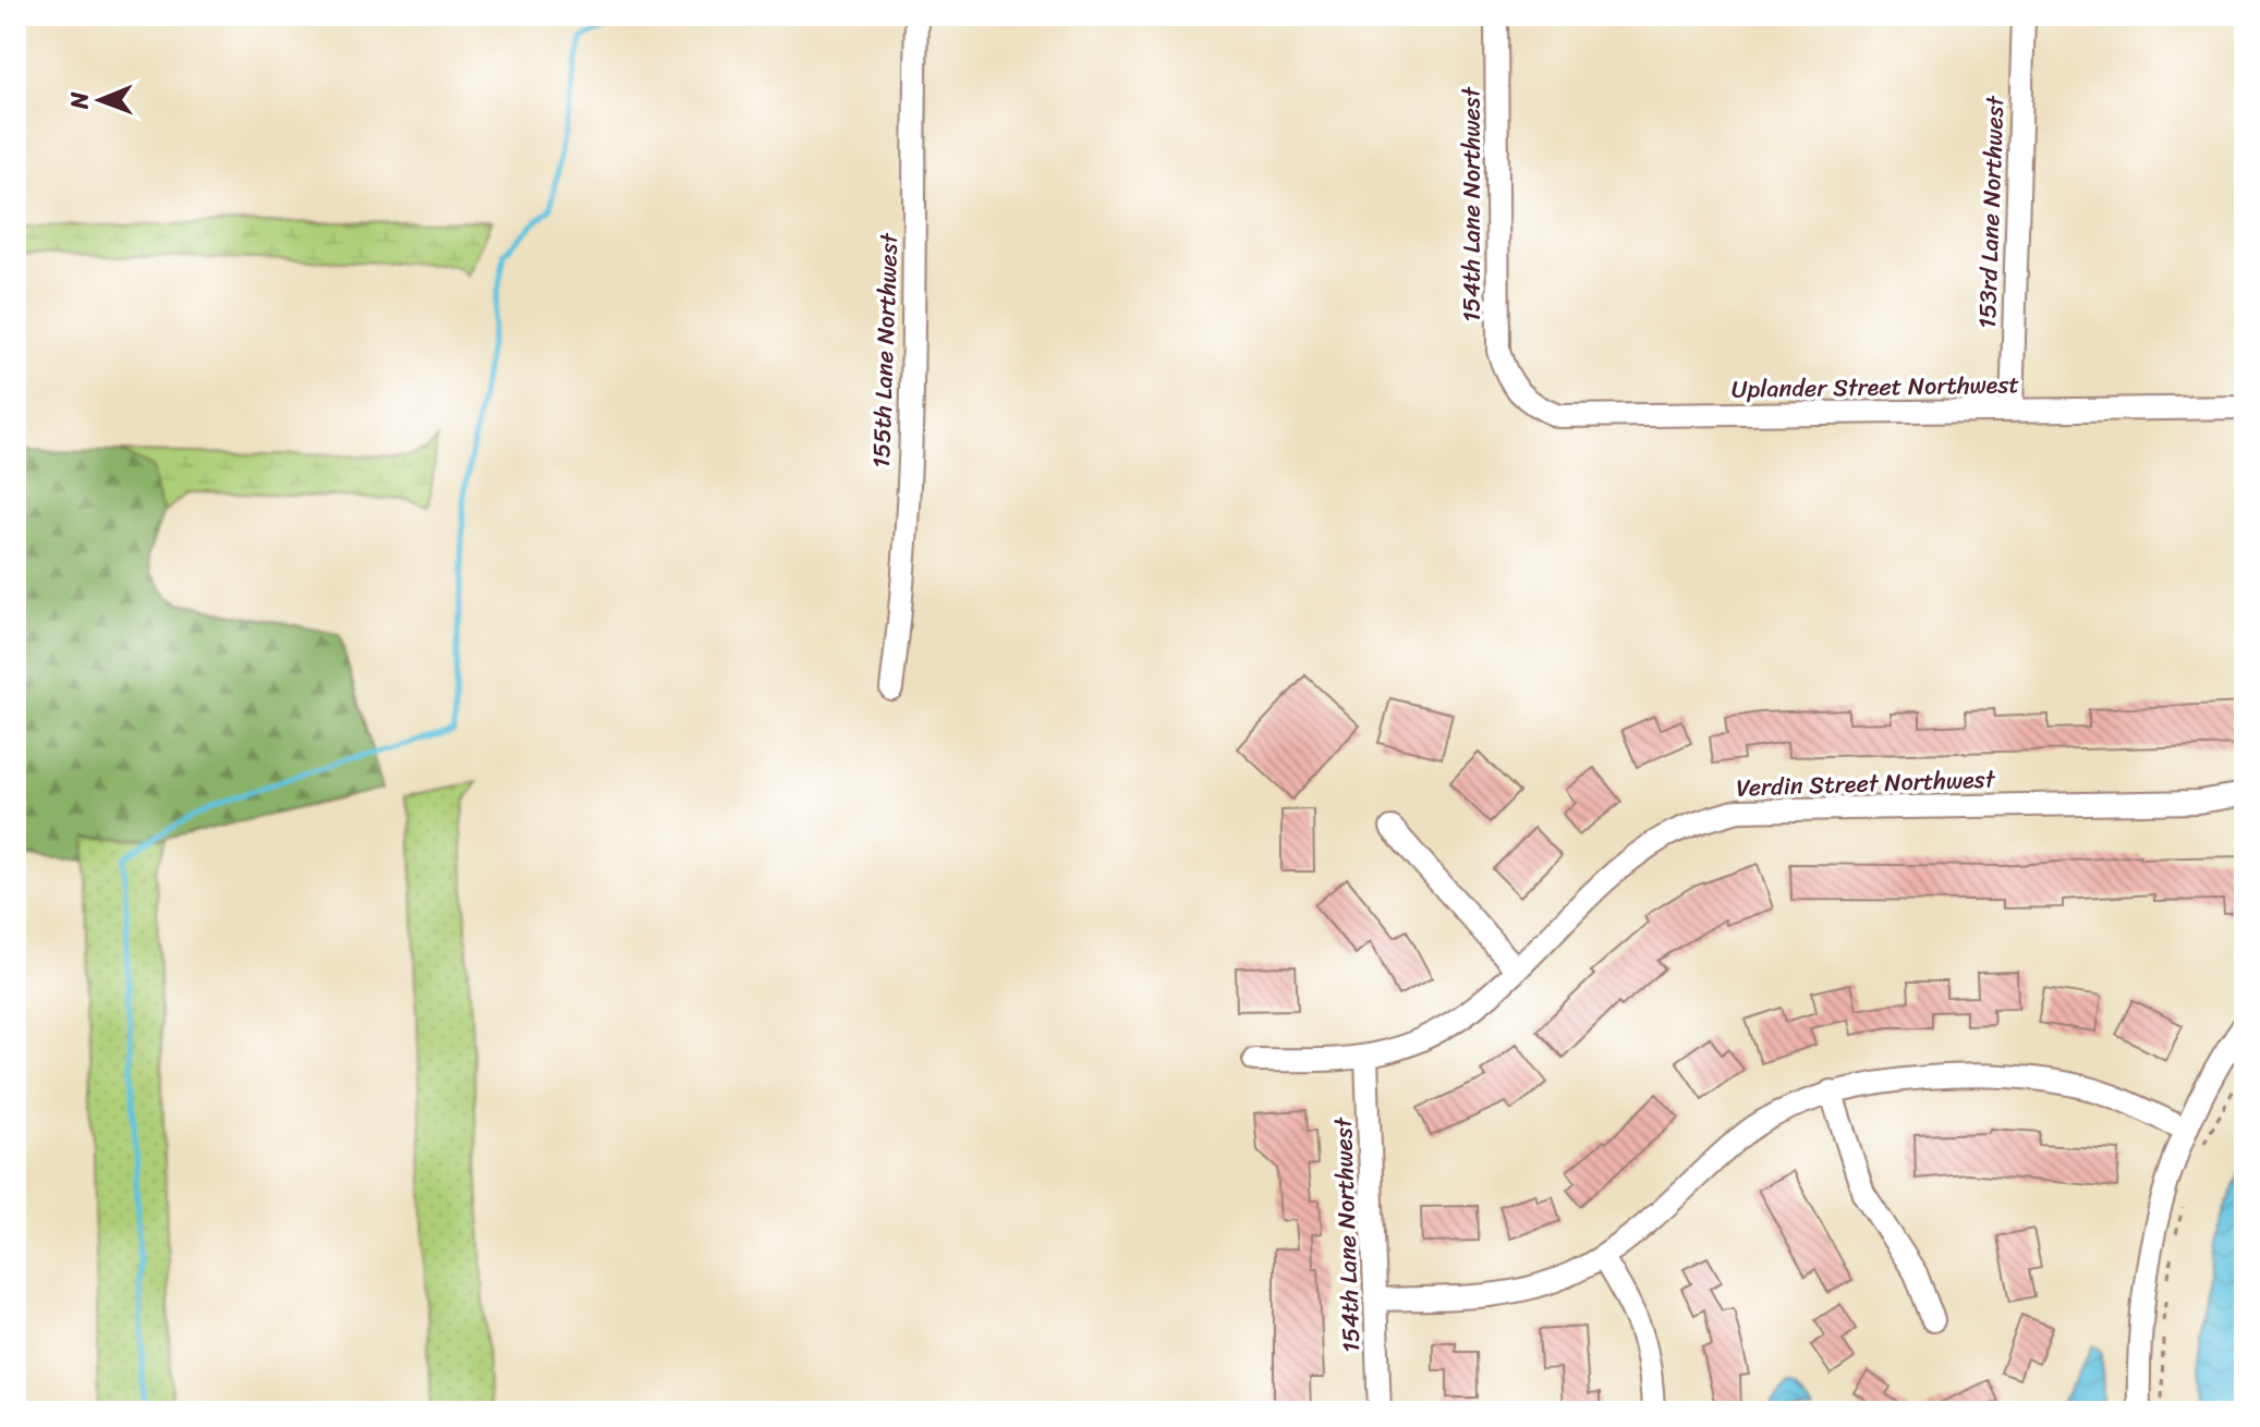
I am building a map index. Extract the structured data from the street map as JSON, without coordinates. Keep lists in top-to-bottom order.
{
  "streets": {
    "street": [
      "154th Lane Northwest",
      "153rd Lane Northwest",
      "155th Lane Northwest",
      "Uplander Street Northwest",
      "Verdin Street Northwest"
    ]
  },
  "crossings": [
    ["154th Lane Northwest", "Uplander Street Northwest"],
    ["154th Lane Northwest", "Verdin Street Northwest"],
    ["153rd Lane Northwest", "Uplander Street Northwest"]
  ],
  "north": "left"
}
